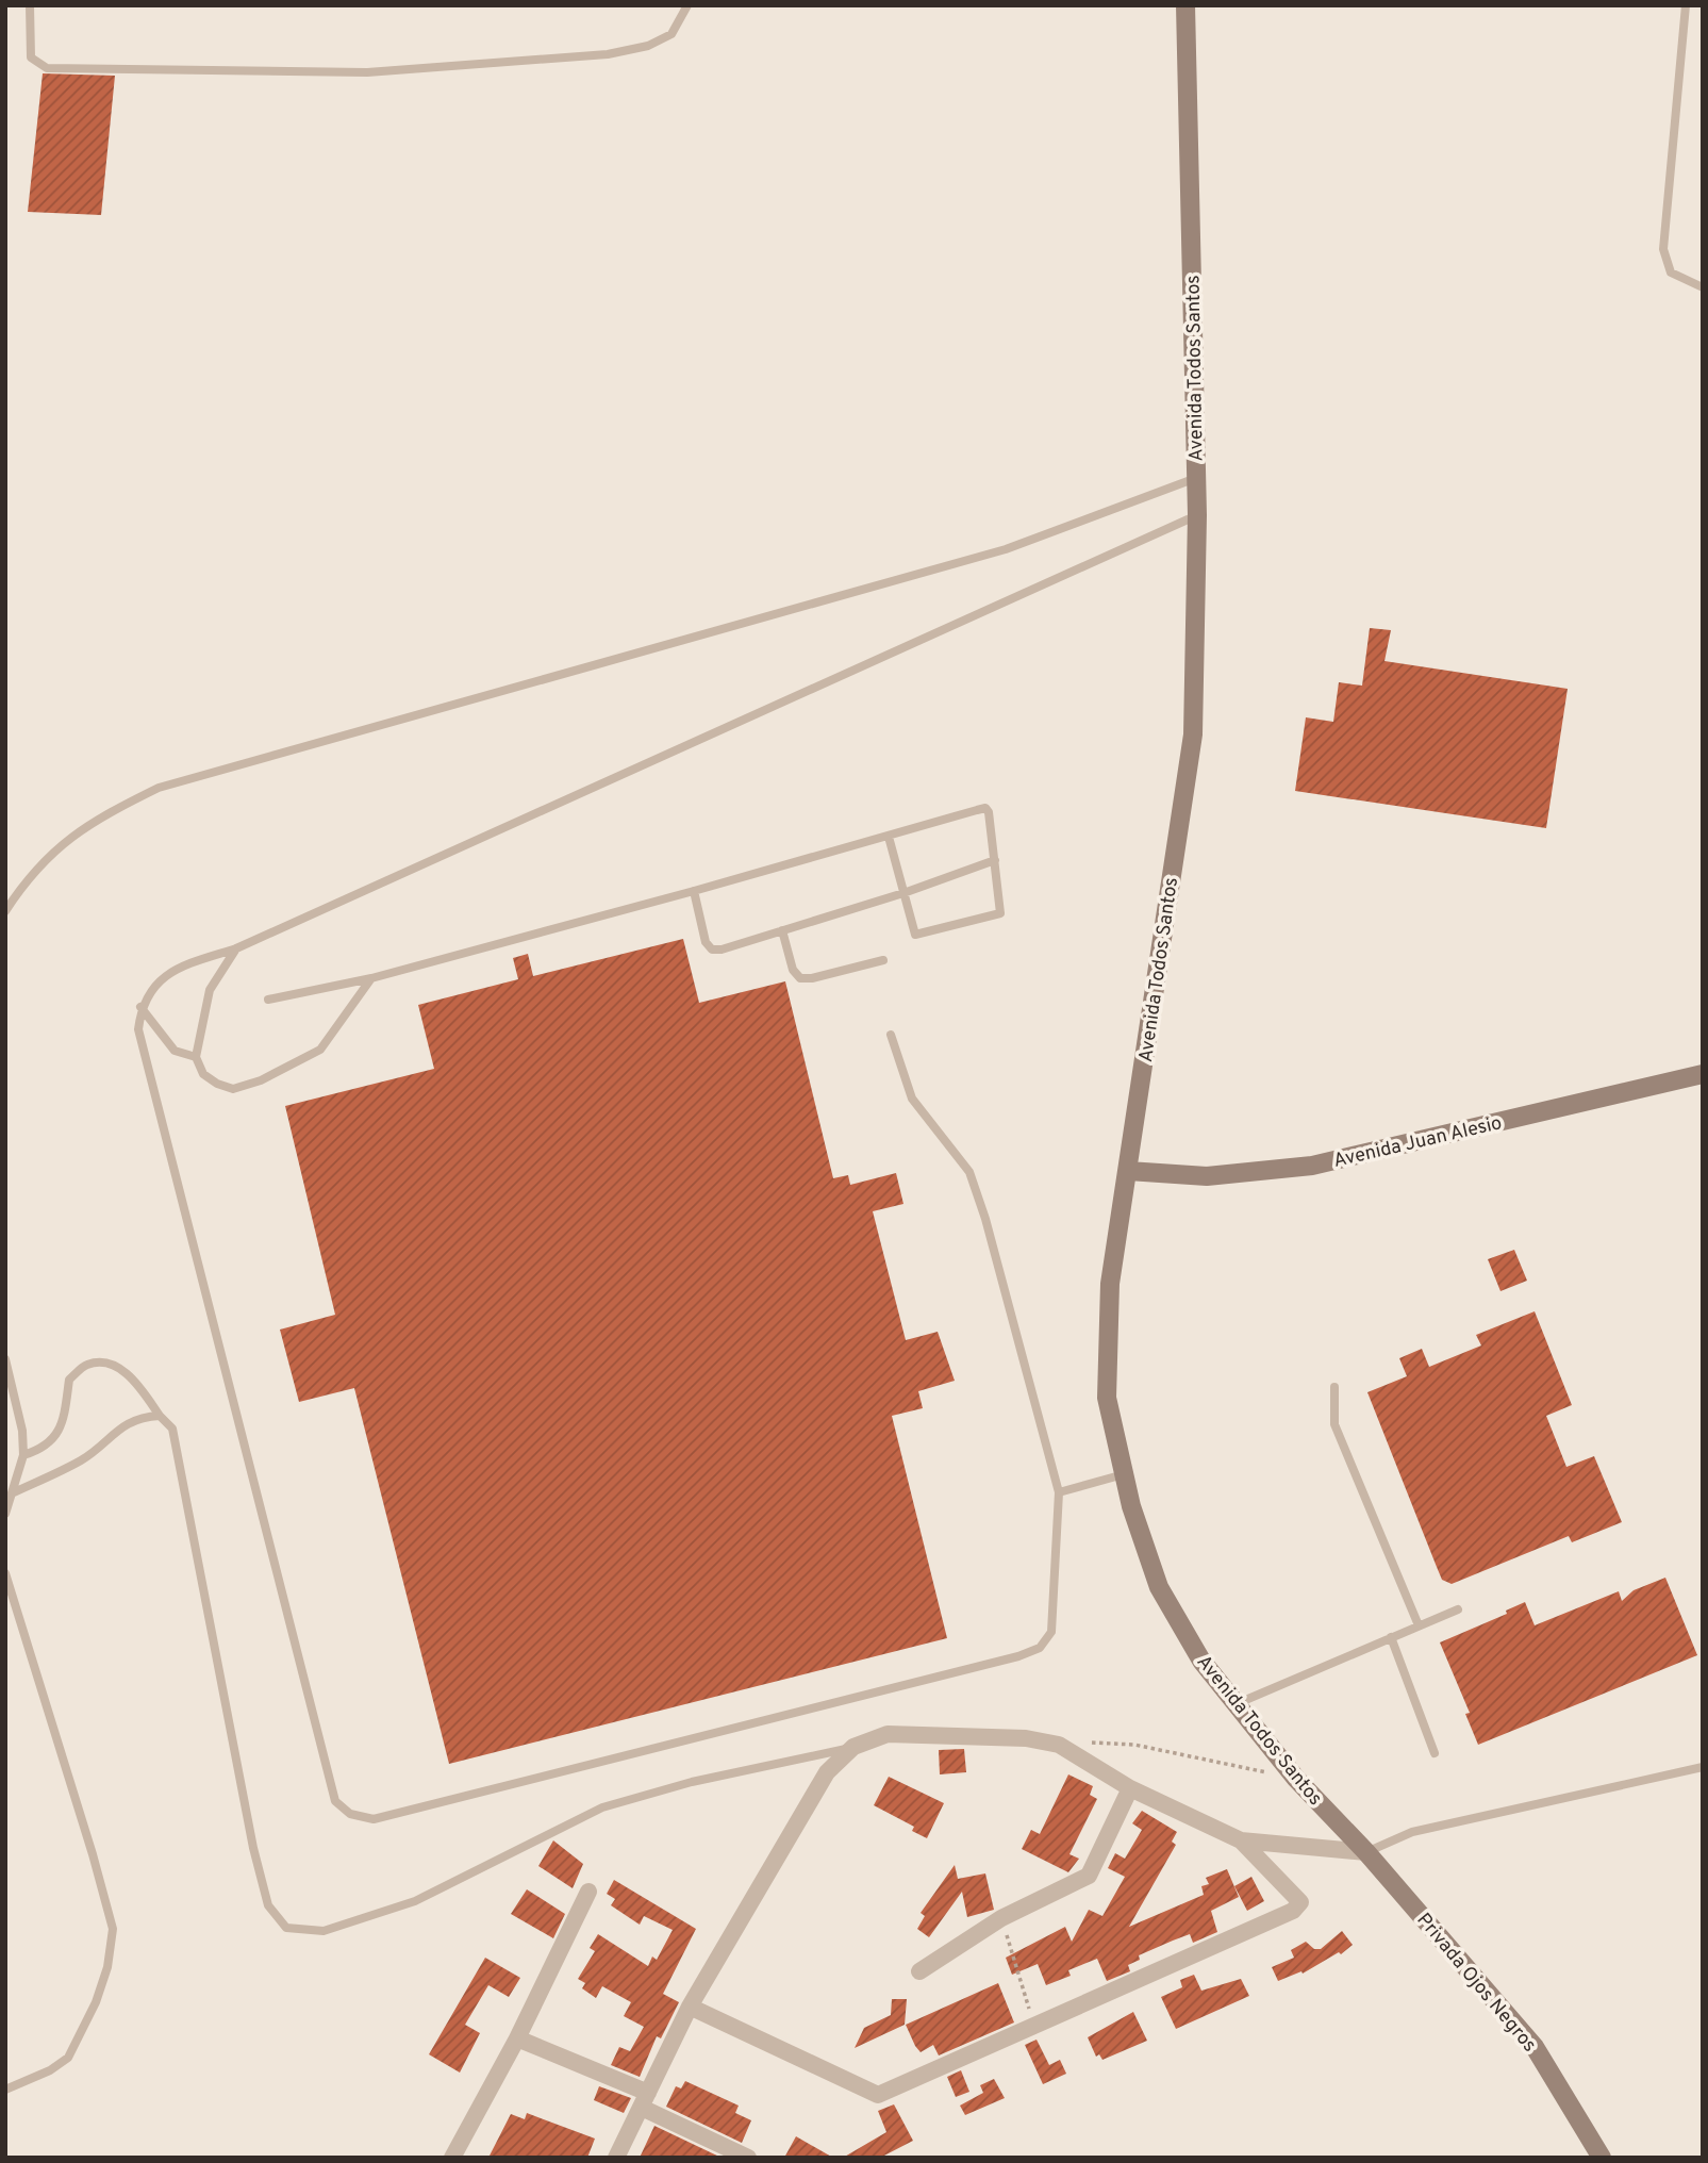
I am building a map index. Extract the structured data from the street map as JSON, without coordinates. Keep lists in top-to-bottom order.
{
  "streets": {
    "street": ["Avenida Todos Santos", "Avenida Juan Alesio", "Privada Ojos Negros"]
  },
  "crossings": [
    ["Avenida Todos Santos", "Avenida Juan Alesio"],
    ["Avenida Todos Santos", "Privada Ojos Negros"]
  ]
}
